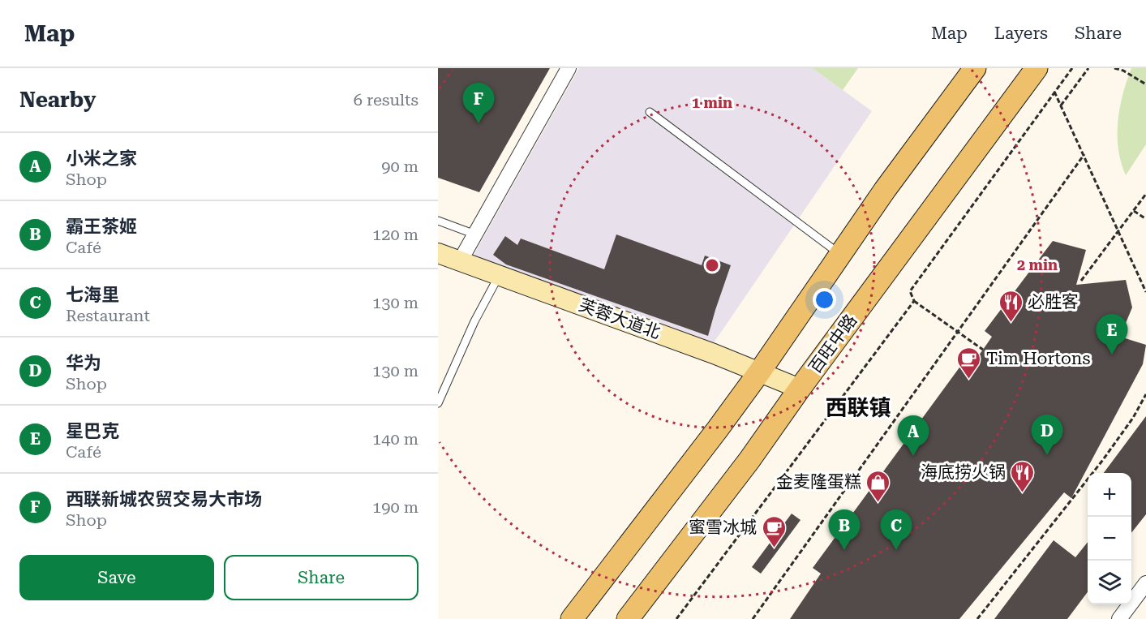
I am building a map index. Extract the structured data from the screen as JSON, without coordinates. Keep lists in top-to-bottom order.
{
  "streets": {
    "main road": ["芙蓉大道北", "百旺中路"]
  },
  "crossings": [
    ["芙蓉大道北", "百旺中路"]
  ],
  "districts": ["西联镇"],
  "places": {
    "restaurant": ["必胜客", "海底捞火锅"],
    "cafe": ["Tim Hortons", "蜜雪冰城"],
    "shop": ["金麦隆蛋糕"]
  },
  "page": {
    "header": "Map",
    "nav": ["Map", "Layers", "Share"],
    "heading": ["Nearby", "6 results"],
    "pins": [
      "F",
      "E",
      "D",
      "A",
      "B",
      "C"
    ],
    "list": [
      {
        "mark": "A",
        "name": "小米之家",
        "note": "Shop",
        "value": "90 m"
      },
      {
        "mark": "B",
        "name": "霸王茶姬",
        "note": "Café",
        "value": "120 m"
      },
      {
        "mark": "C",
        "name": "七海里",
        "note": "Restaurant",
        "value": "130 m"
      },
      {
        "mark": "D",
        "name": "华为",
        "note": "Shop",
        "value": "130 m"
      },
      {
        "mark": "E",
        "name": "星巴克",
        "note": "Café",
        "value": "140 m"
      },
      {
        "mark": "F",
        "name": "西联新城农贸交易大市场",
        "note": "Shop",
        "value": "190 m"
      }
    ],
    "map_buttons": ["+", "−"],
    "buttons": ["Save", "Share"]
  },
  "rings": ["1 min", "2 min"]
}
